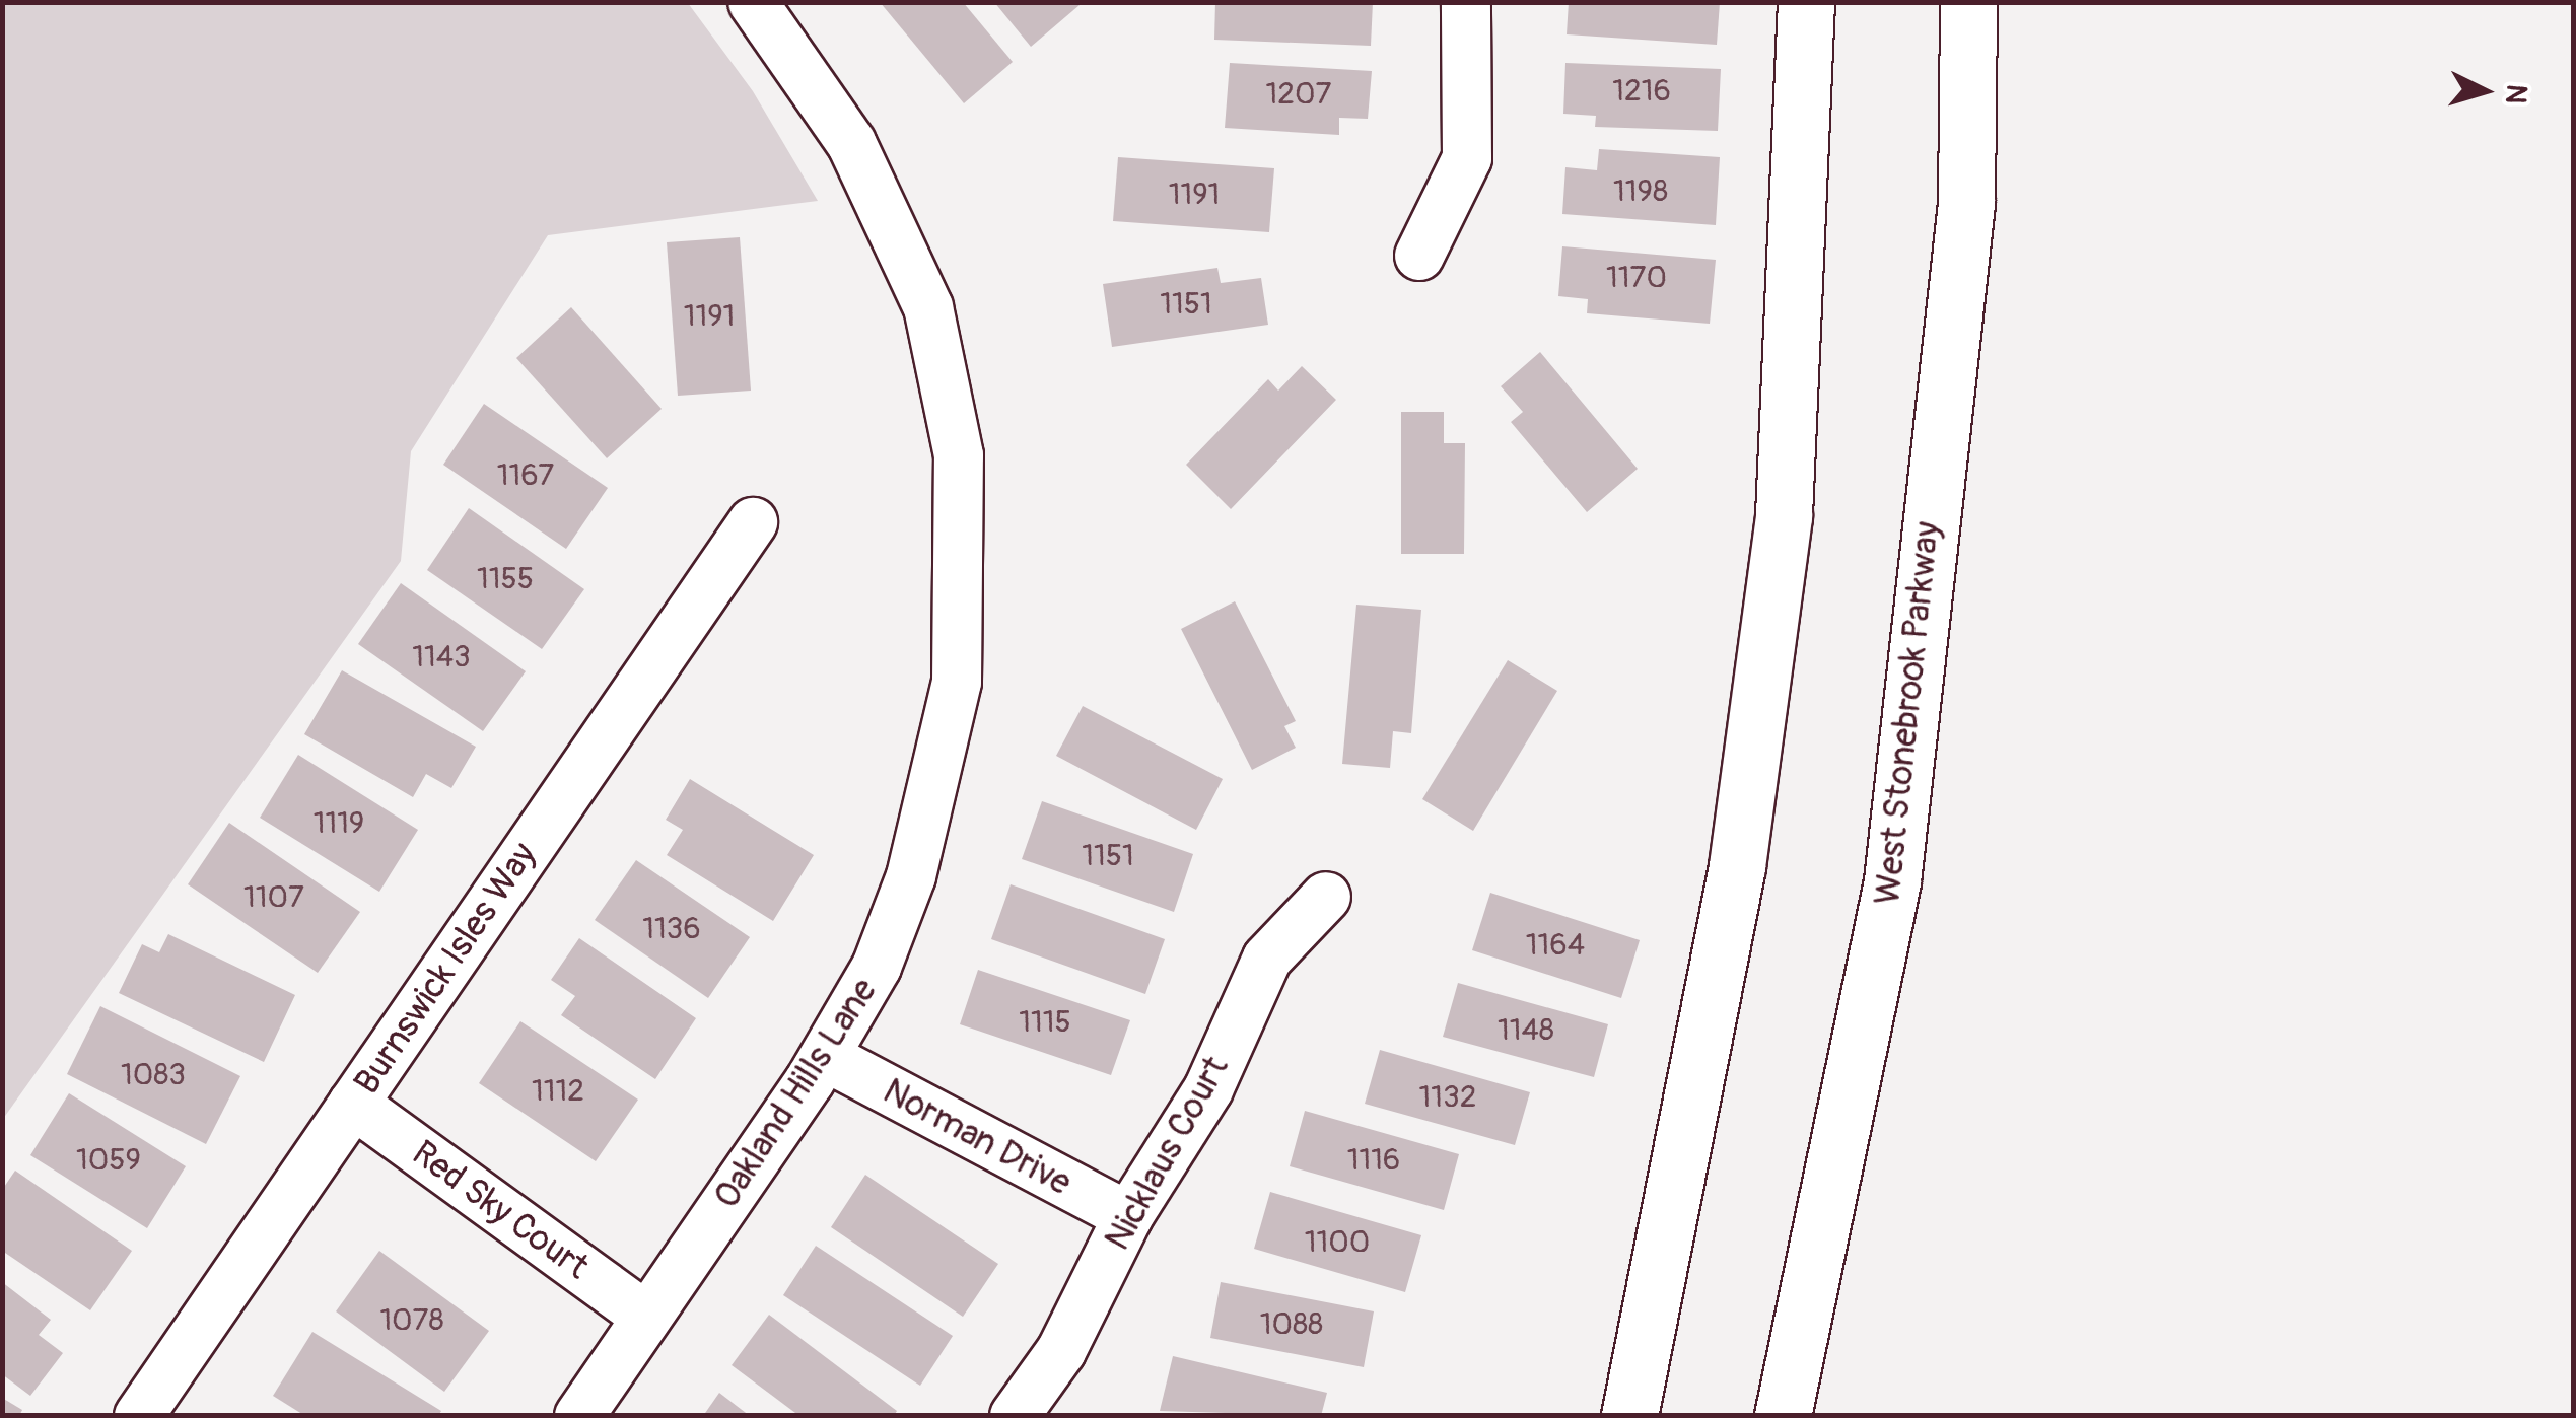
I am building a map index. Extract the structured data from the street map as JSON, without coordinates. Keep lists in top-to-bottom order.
{
  "streets": {
    "street": [
      "West Stonebrook Parkway",
      "Burnswick Isles Way",
      "Oakland Hills Lane",
      "Norman Drive",
      "Nicklaus Court",
      "Red Sky Court"
    ]
  },
  "crossings": [
    ["Burnswick Isles Way", "Red Sky Court"],
    ["Oakland Hills Lane", "Norman Drive"],
    ["Oakland Hills Lane", "Red Sky Court"],
    ["Norman Drive", "Nicklaus Court"]
  ],
  "house_numbers": [
    "1216",
    "1207",
    "1198",
    "1191",
    "1170",
    "1151",
    "1191",
    "1167",
    "1155",
    "1143",
    "1119",
    "1151",
    "1107",
    "1136",
    "1164",
    "1115",
    "1148",
    "1083",
    "1112",
    "1132",
    "1059",
    "1116",
    "1100",
    "1078",
    "1088"
  ],
  "north": "right"
}
